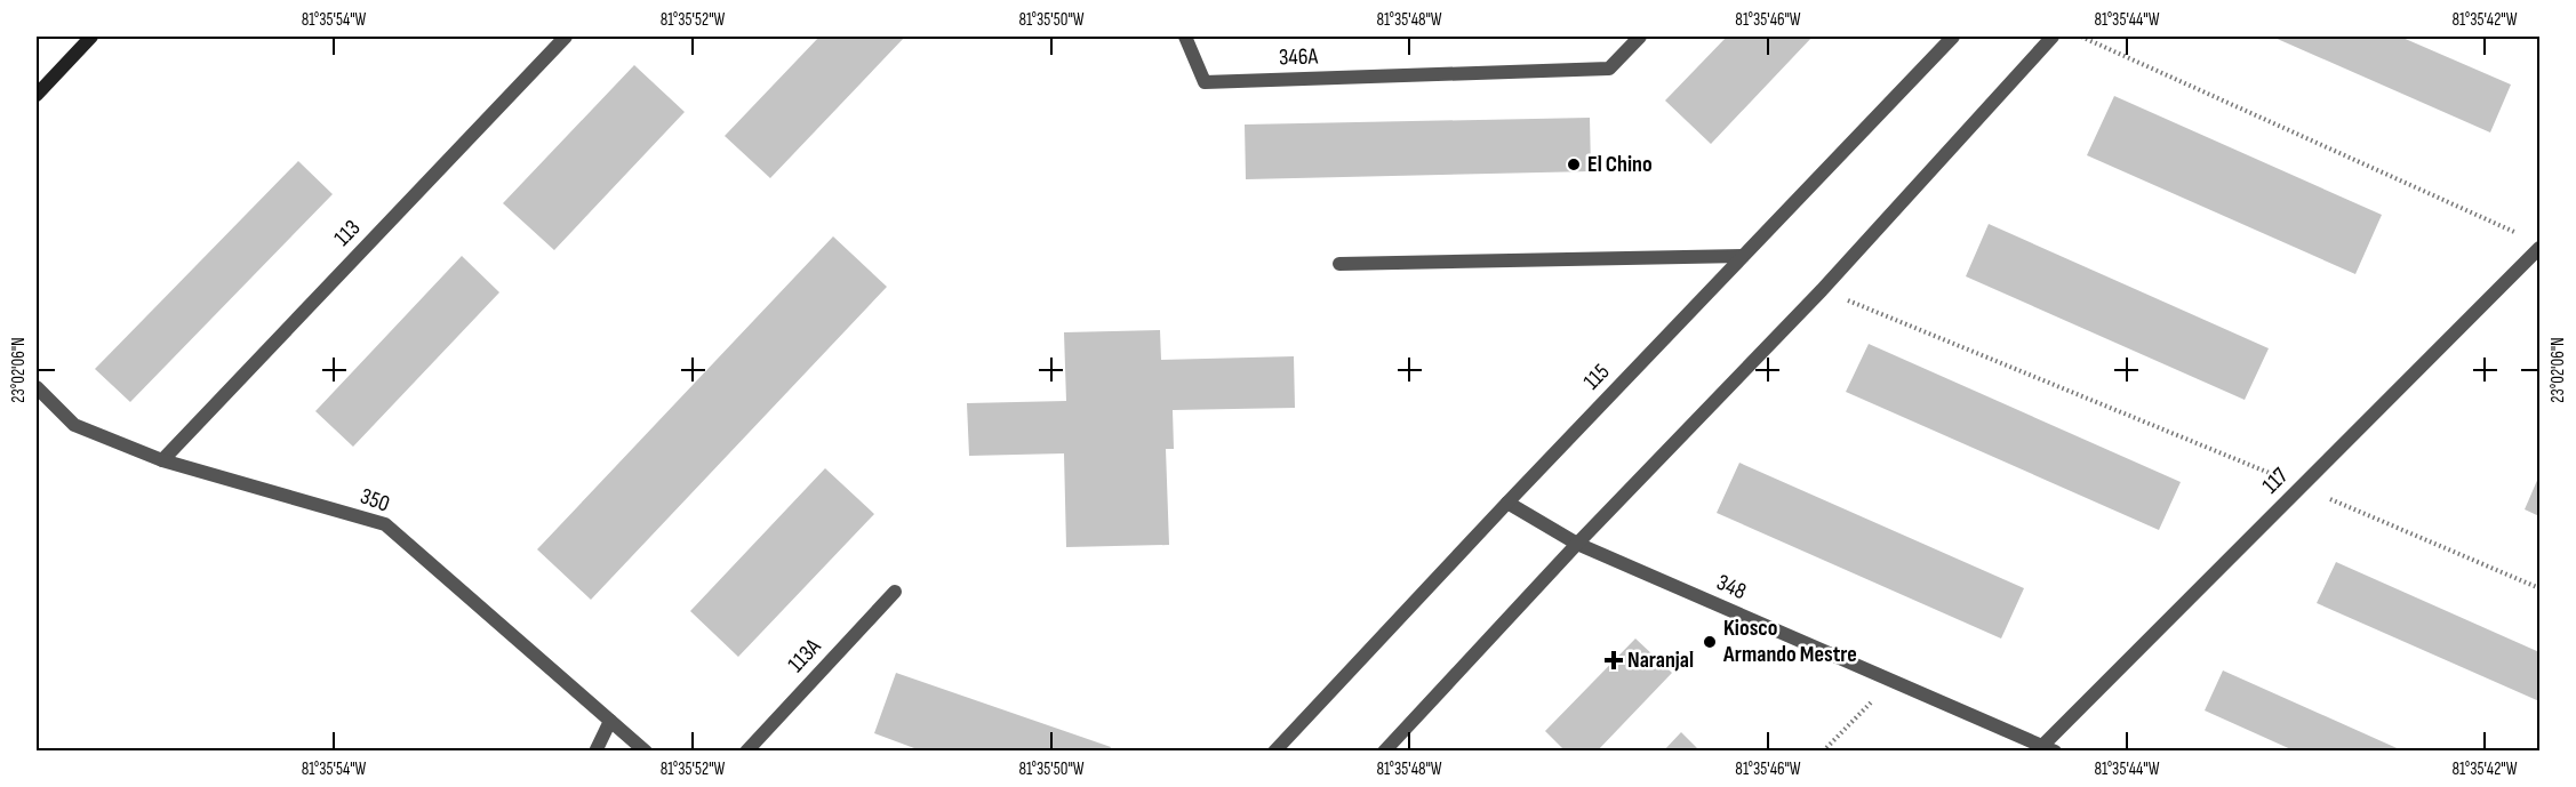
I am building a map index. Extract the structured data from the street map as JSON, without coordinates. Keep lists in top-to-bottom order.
{
  "streets": {
    "street": [
      "346A",
      "113",
      "115",
      "117",
      "350",
      "348",
      "113A"
    ]
  },
  "crossings": [
    ["113", "350"],
    ["115", "348"],
    ["117", "348"]
  ],
  "places": {
    "other": ["El Chino", "Kiosco Armando Mestre"],
    "health": ["Naranjal"]
  },
  "coordinates": [
    "81°35'54\"W",
    "81°35'52\"W",
    "81°35'50\"W",
    "81°35'48\"W",
    "81°35'46\"W",
    "81°35'44\"W",
    "81°35'42\"W",
    "23°02'06\"N"
  ]
}
